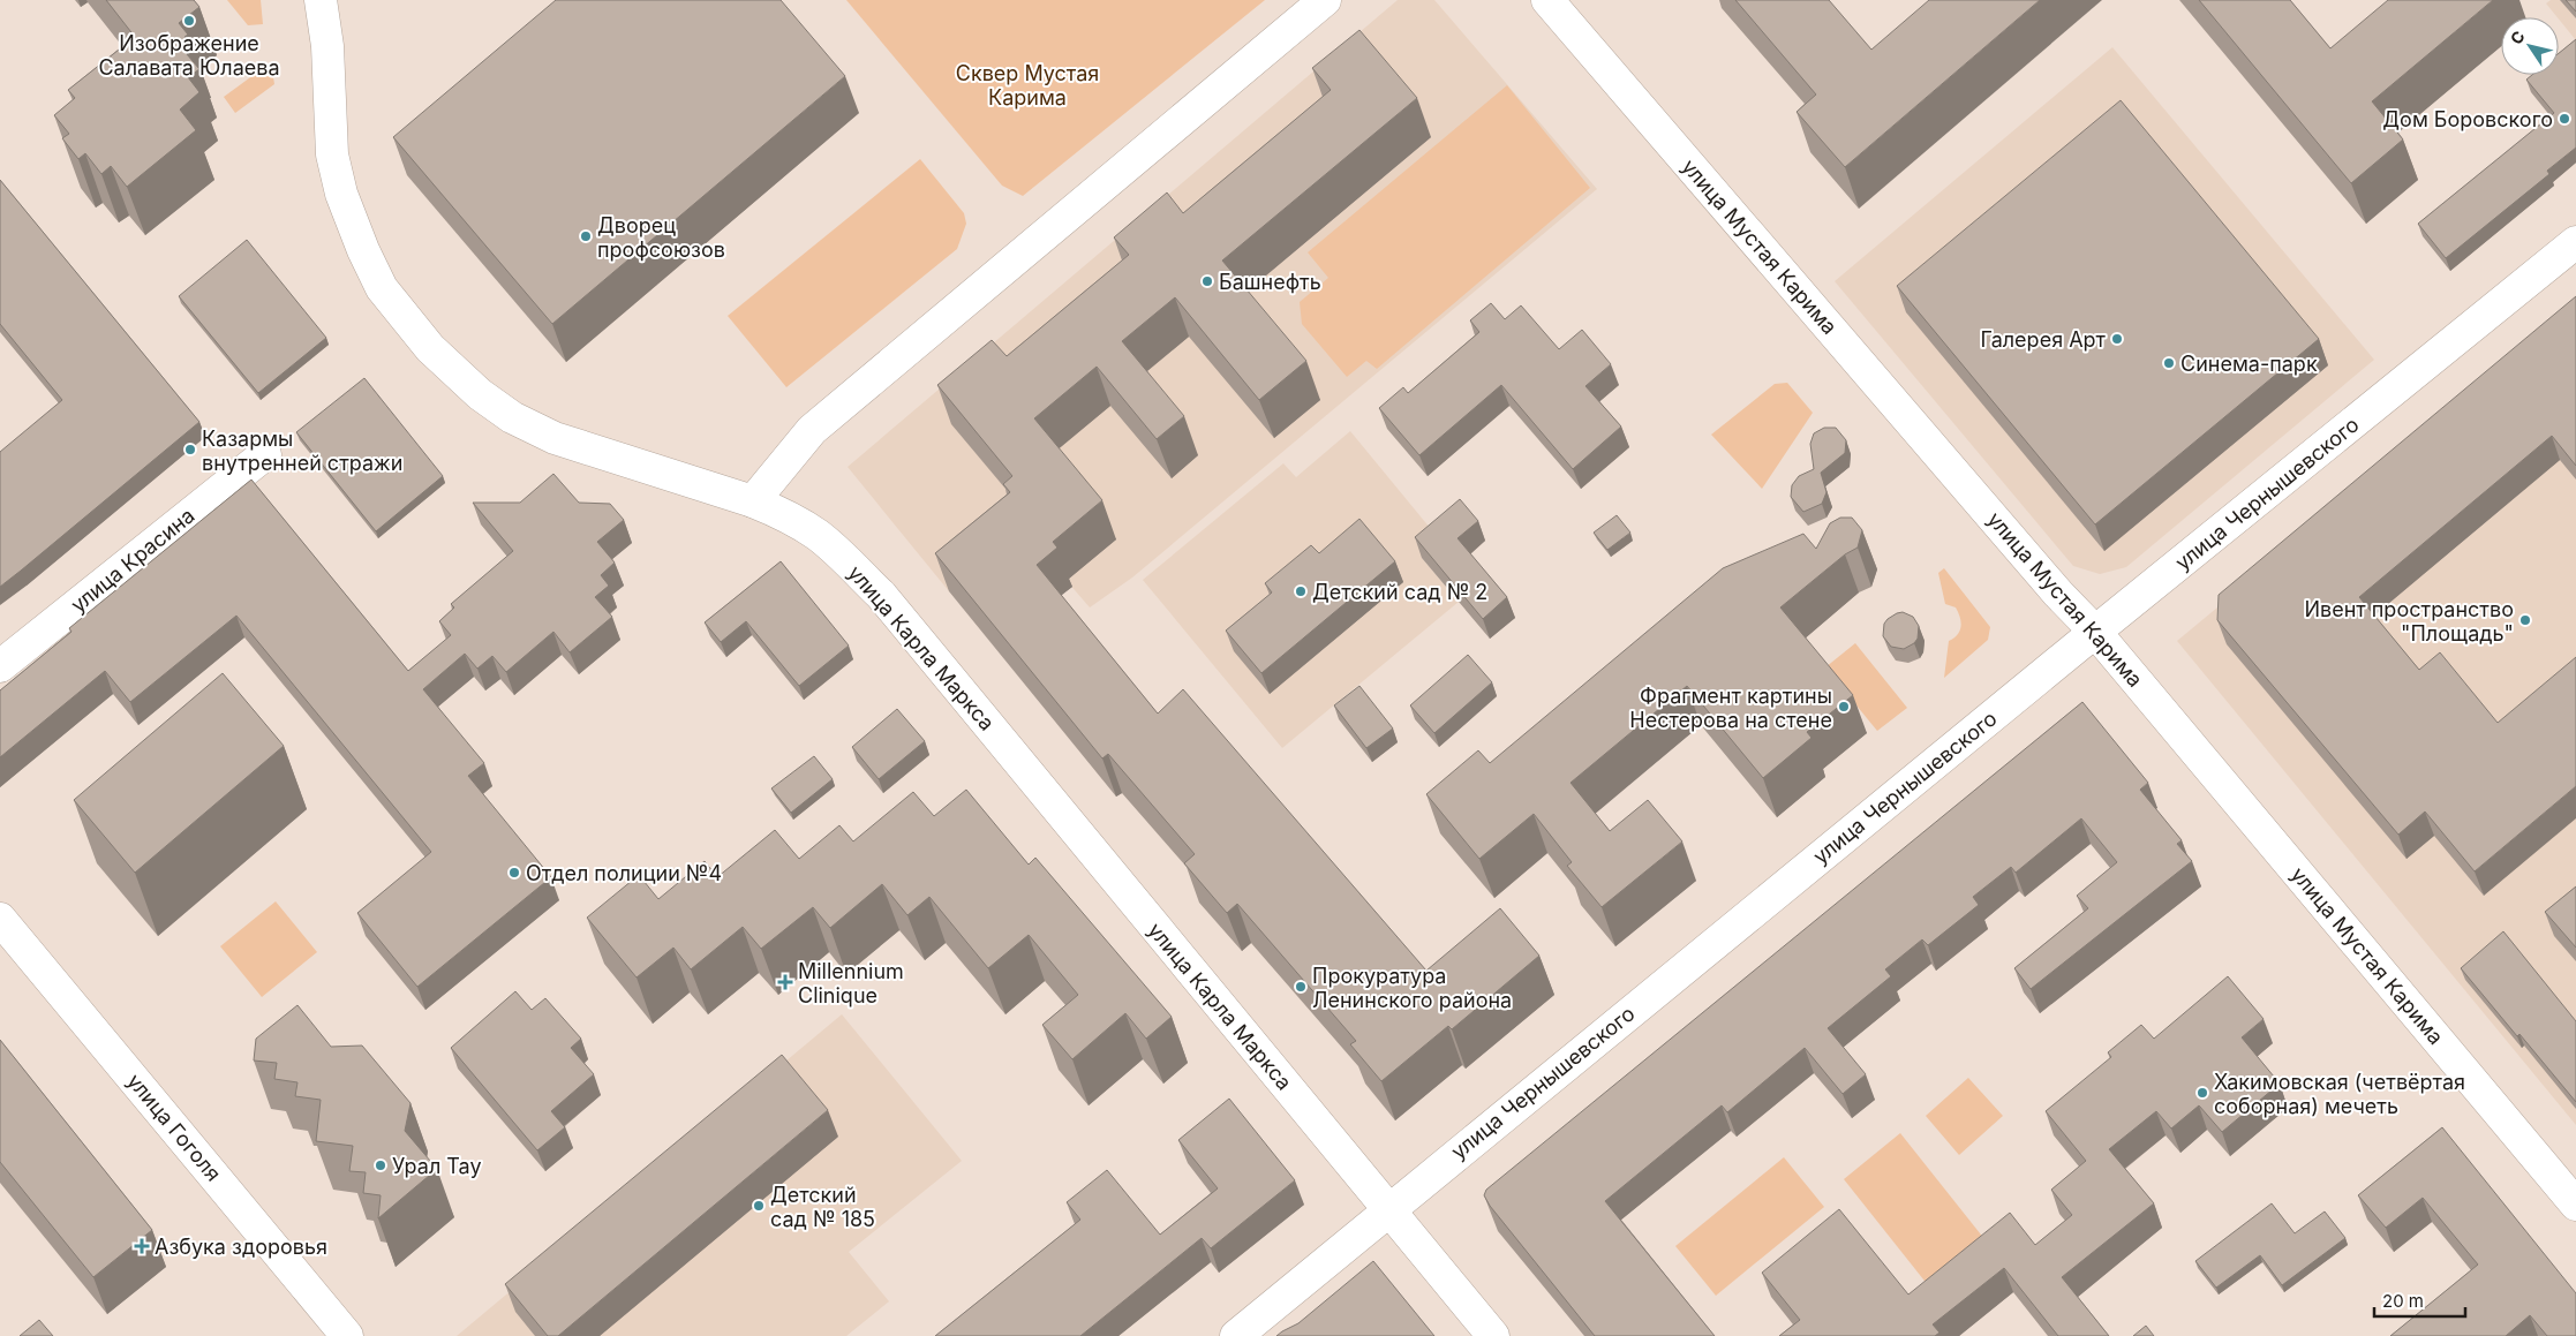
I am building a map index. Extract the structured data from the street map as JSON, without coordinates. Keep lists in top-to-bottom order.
{
  "streets": {
    "street": [
      "улица Мустая Карима",
      "улица Чернышевского",
      "улица Красина",
      "улица Карла Маркса",
      "улица Гоголя"
    ]
  },
  "crossings": [
    ["улица Мустая Карима", "улица Чернышевского"],
    ["улица Чернышевского", "улица Карла Маркса"]
  ],
  "parks": ["Сквер Мустая Карима"],
  "places": {
    "other": [
      "Изображение Салавата Юлаева",
      "Дом Боровского",
      "Дворец профсоюзов",
      "Башнефть",
      "Галерея Арт",
      "Синема-парк",
      "Казармы внутренней стражи",
      "Детский сад № 2",
      "Ивент пространство \"Площадь\"",
      "Фрагмент картины Нестерова на стене",
      "Отдел полиции №4",
      "Прокуратура Ленинского района",
      "Хакимовская (четвёртая соборная) мечеть",
      "Урал Тау",
      "Детский сад № 185"
    ],
    "health": ["Millennium Clinique", "Азбука здоровья"]
  },
  "scale_bar": "20 m",
  "north": "top left"
}
